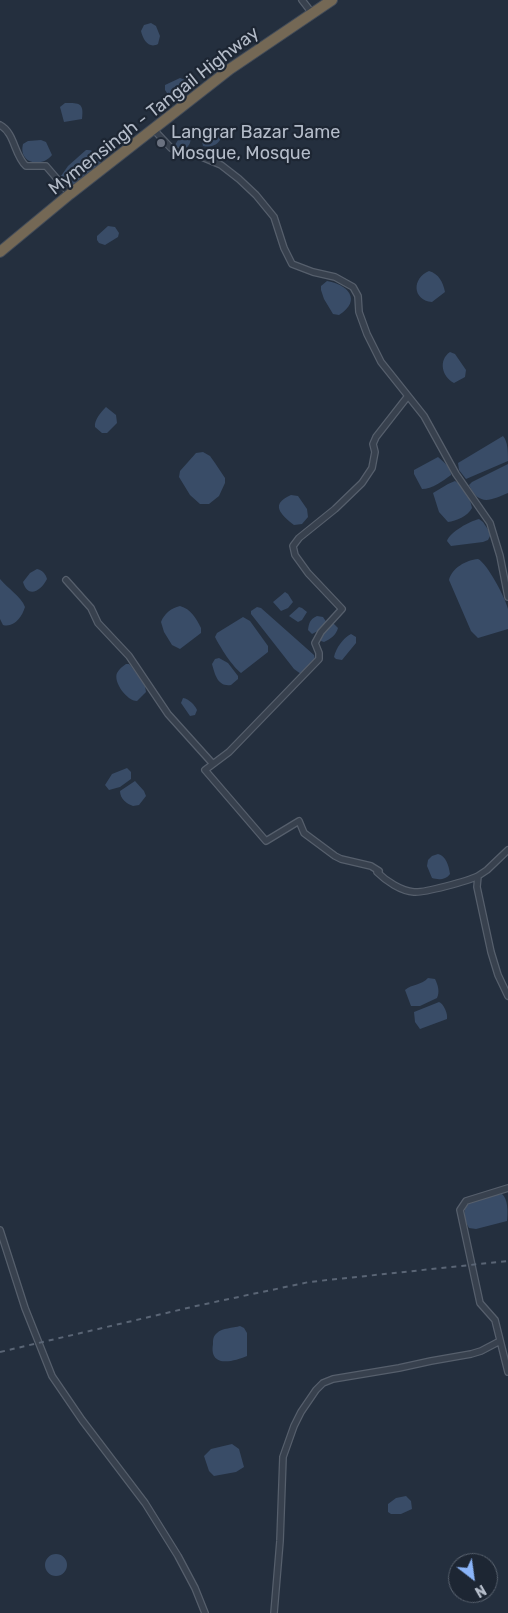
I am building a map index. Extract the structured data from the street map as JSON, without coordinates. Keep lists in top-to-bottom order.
{
  "streets": {
    "highway": ["Mymensingh - Tangail Highway"]
  },
  "places": ["Langrar Bazar Jame Mosque, Mosque"],
  "north": "bottom right"
}
